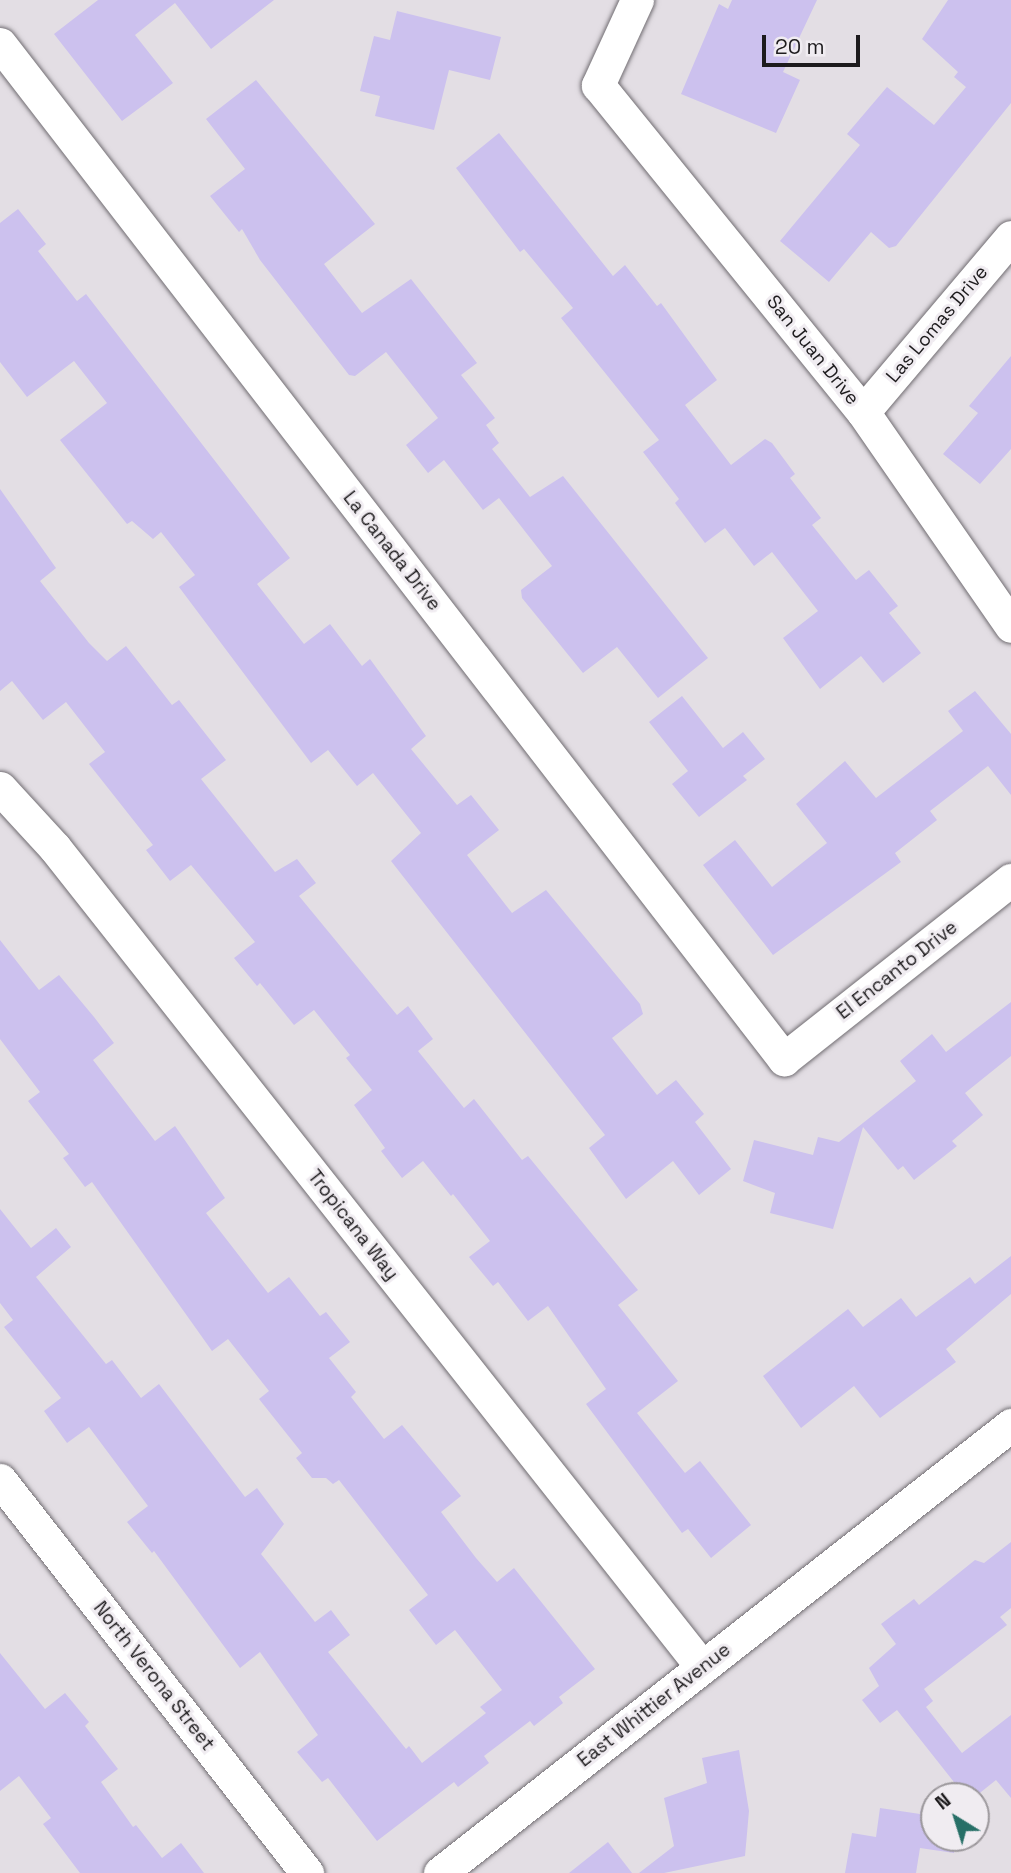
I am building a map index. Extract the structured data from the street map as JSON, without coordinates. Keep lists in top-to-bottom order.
{
  "streets": {
    "street": [
      "Las Lomas Drive",
      "San Juan Drive",
      "La Canada Drive",
      "El Encanto Drive",
      "Tropicana Way",
      "North Verona Street",
      "East Whittier Avenue"
    ]
  },
  "crossings": [
    ["Las Lomas Drive", "San Juan Drive"],
    ["La Canada Drive", "El Encanto Drive"],
    ["Tropicana Way", "East Whittier Avenue"]
  ],
  "scale_bar": "20 m",
  "north": "top left"
}
